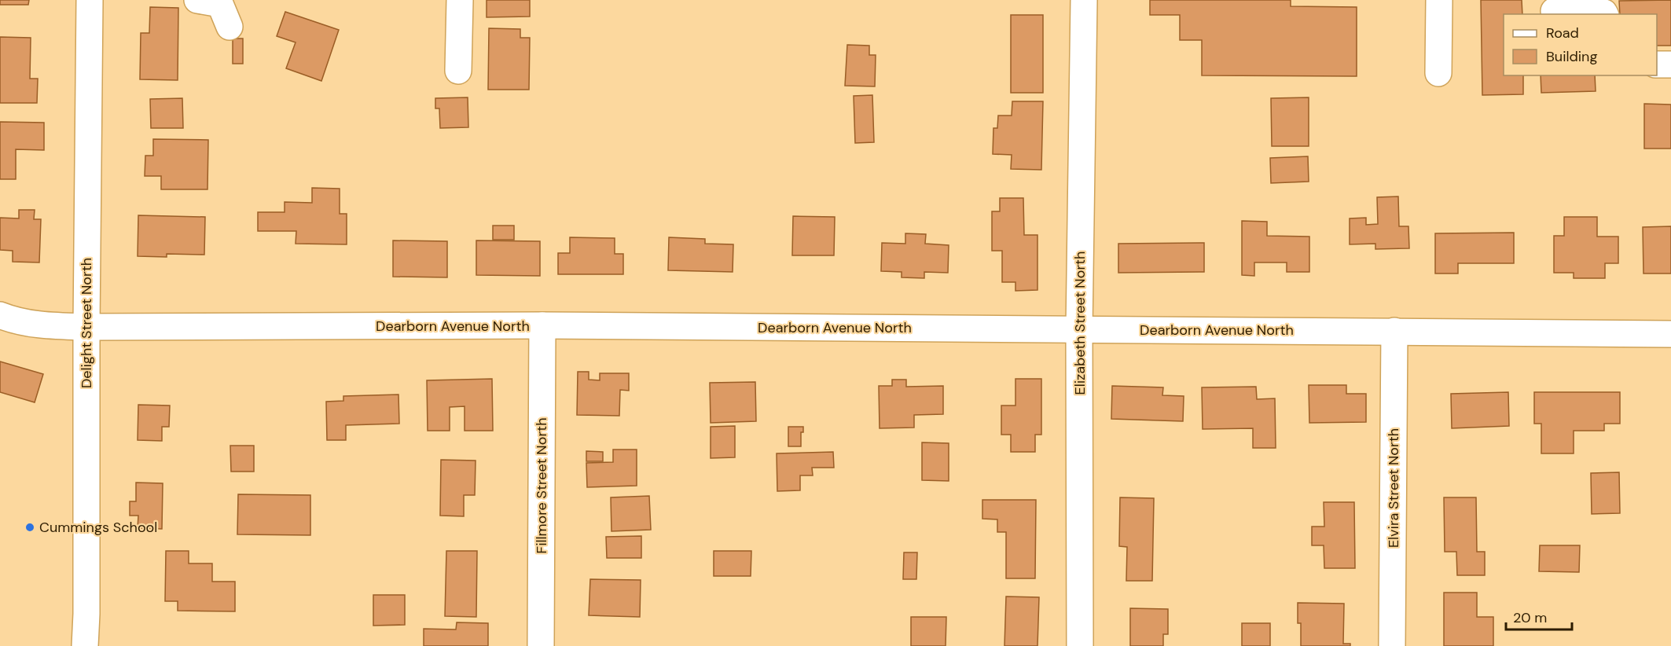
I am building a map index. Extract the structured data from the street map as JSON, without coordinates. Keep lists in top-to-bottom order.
{
  "streets": {
    "street": [
      "Delight Street North",
      "Elizabeth Street North",
      "Dearborn Avenue North",
      "Fillmore Street North",
      "Elvira Street North"
    ]
  },
  "crossings": [
    ["Delight Street North", "Dearborn Avenue North"],
    ["Elizabeth Street North", "Dearborn Avenue North"],
    ["Dearborn Avenue North", "Fillmore Street North"],
    ["Dearborn Avenue North", "Elvira Street North"]
  ],
  "places": ["Cummings School"],
  "legend": ["Road", "Building"],
  "scale_bar": "20 m"
}
